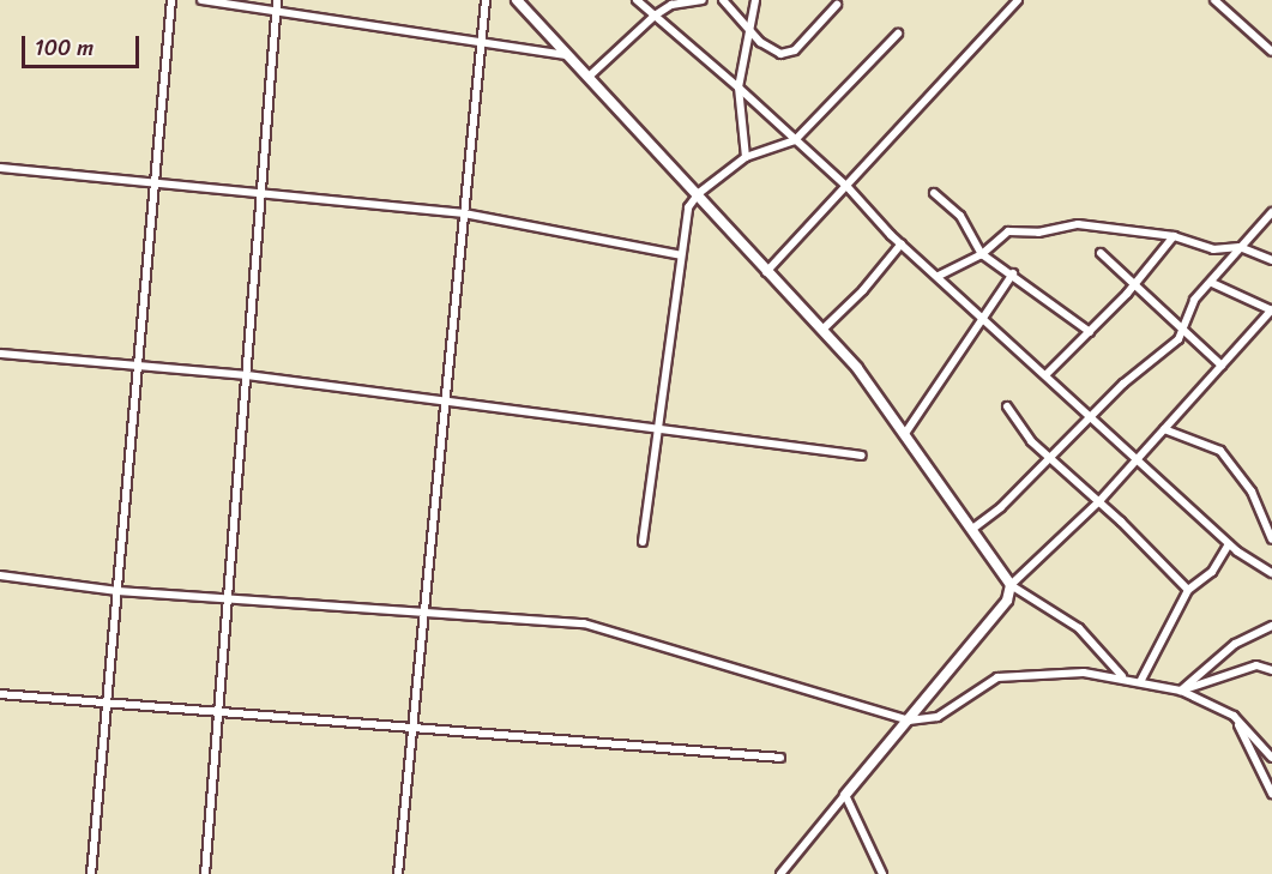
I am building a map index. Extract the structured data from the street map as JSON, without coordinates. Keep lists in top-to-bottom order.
{
  "scale_bar": "100 m"
}
